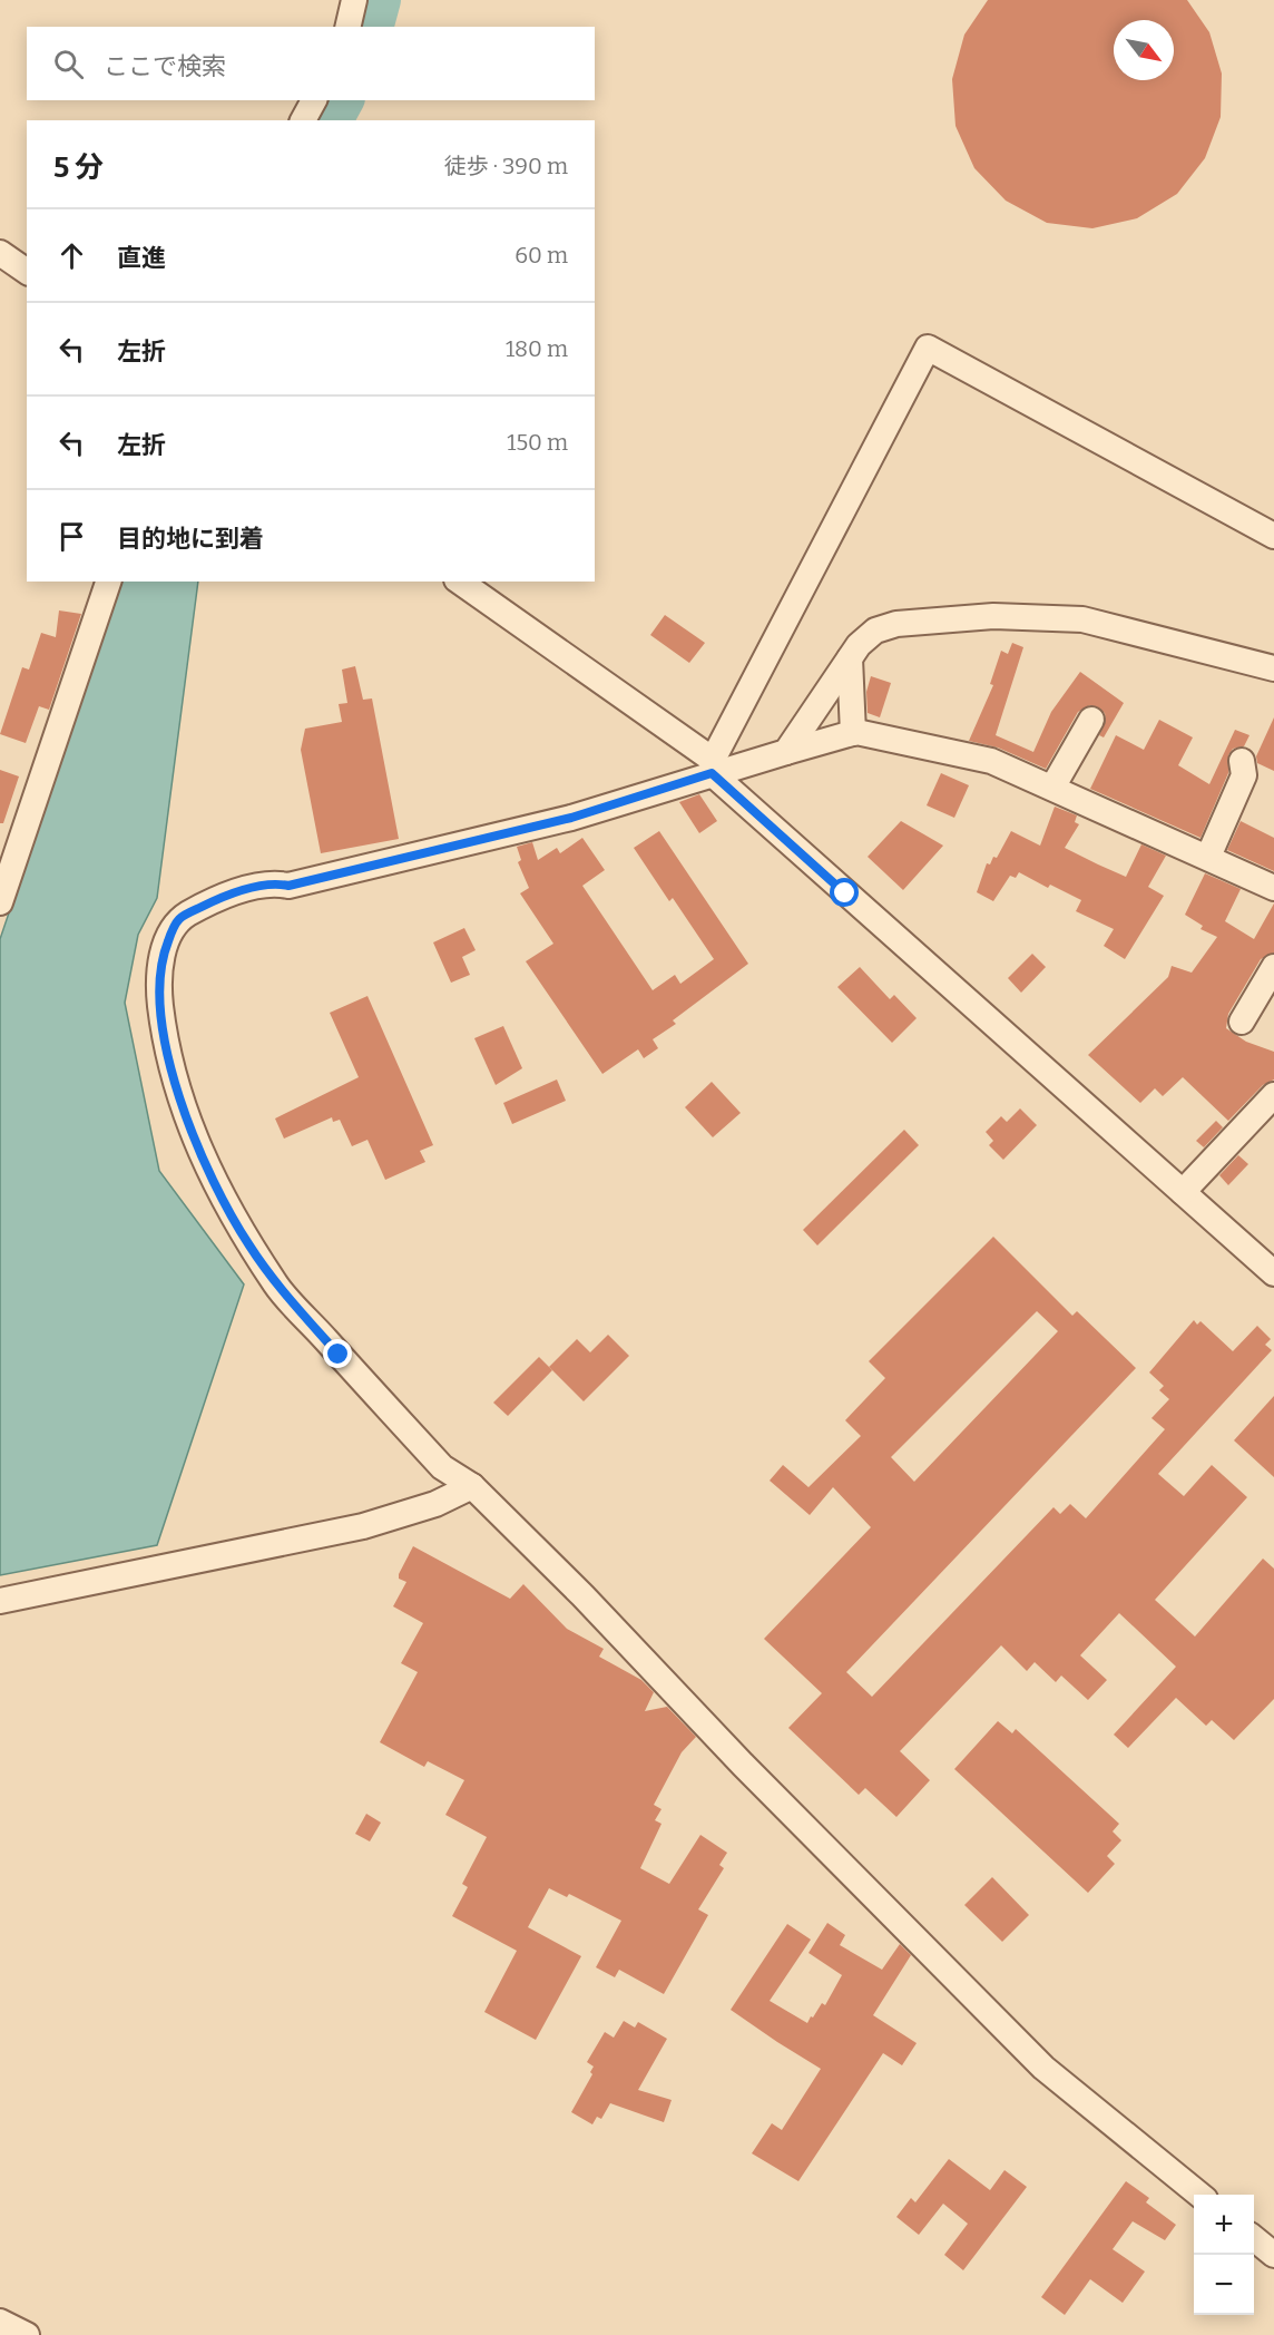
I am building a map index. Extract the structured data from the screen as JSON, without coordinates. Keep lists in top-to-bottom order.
{
  "north": "bottom right",
  "page": {
    "search": "ここで検索",
    "heading": ["5 分", "徒歩 · 390 m"],
    "list": [
      ["直進", "60 m"],
      ["左折", "180 m"],
      ["左折", "150 m"],
      "目的地に到着"
    ],
    "map_buttons": ["+", "−"]
  }
}
